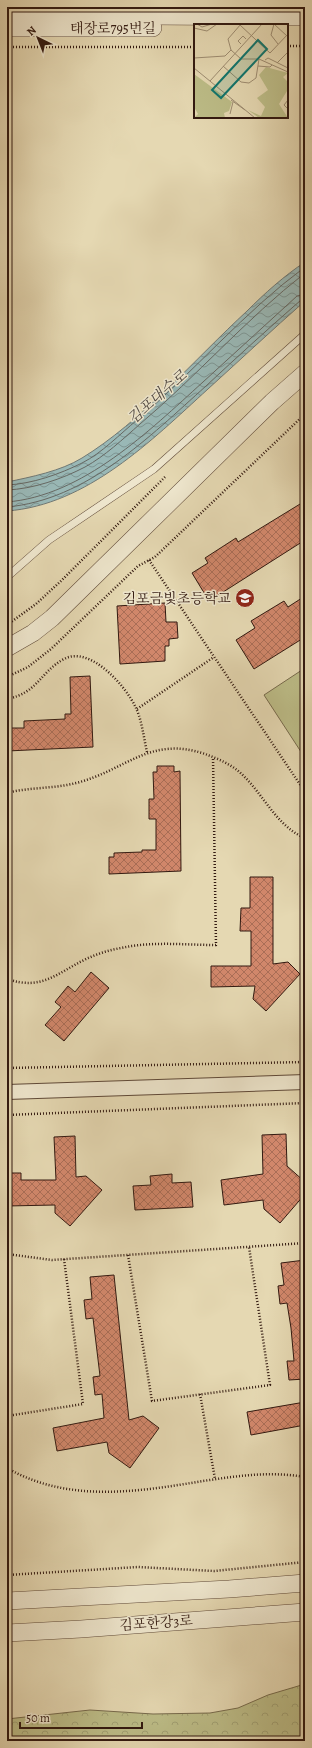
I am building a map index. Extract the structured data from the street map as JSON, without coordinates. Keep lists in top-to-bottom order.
{
  "streets": {
    "street": ["태장로795번길", "김포한강3로"]
  },
  "water": ["김포대수로"],
  "places": {
    "school or university": ["김포금빛초등학교"]
  },
  "scale_bar": "50 m",
  "north": "top left"
}
